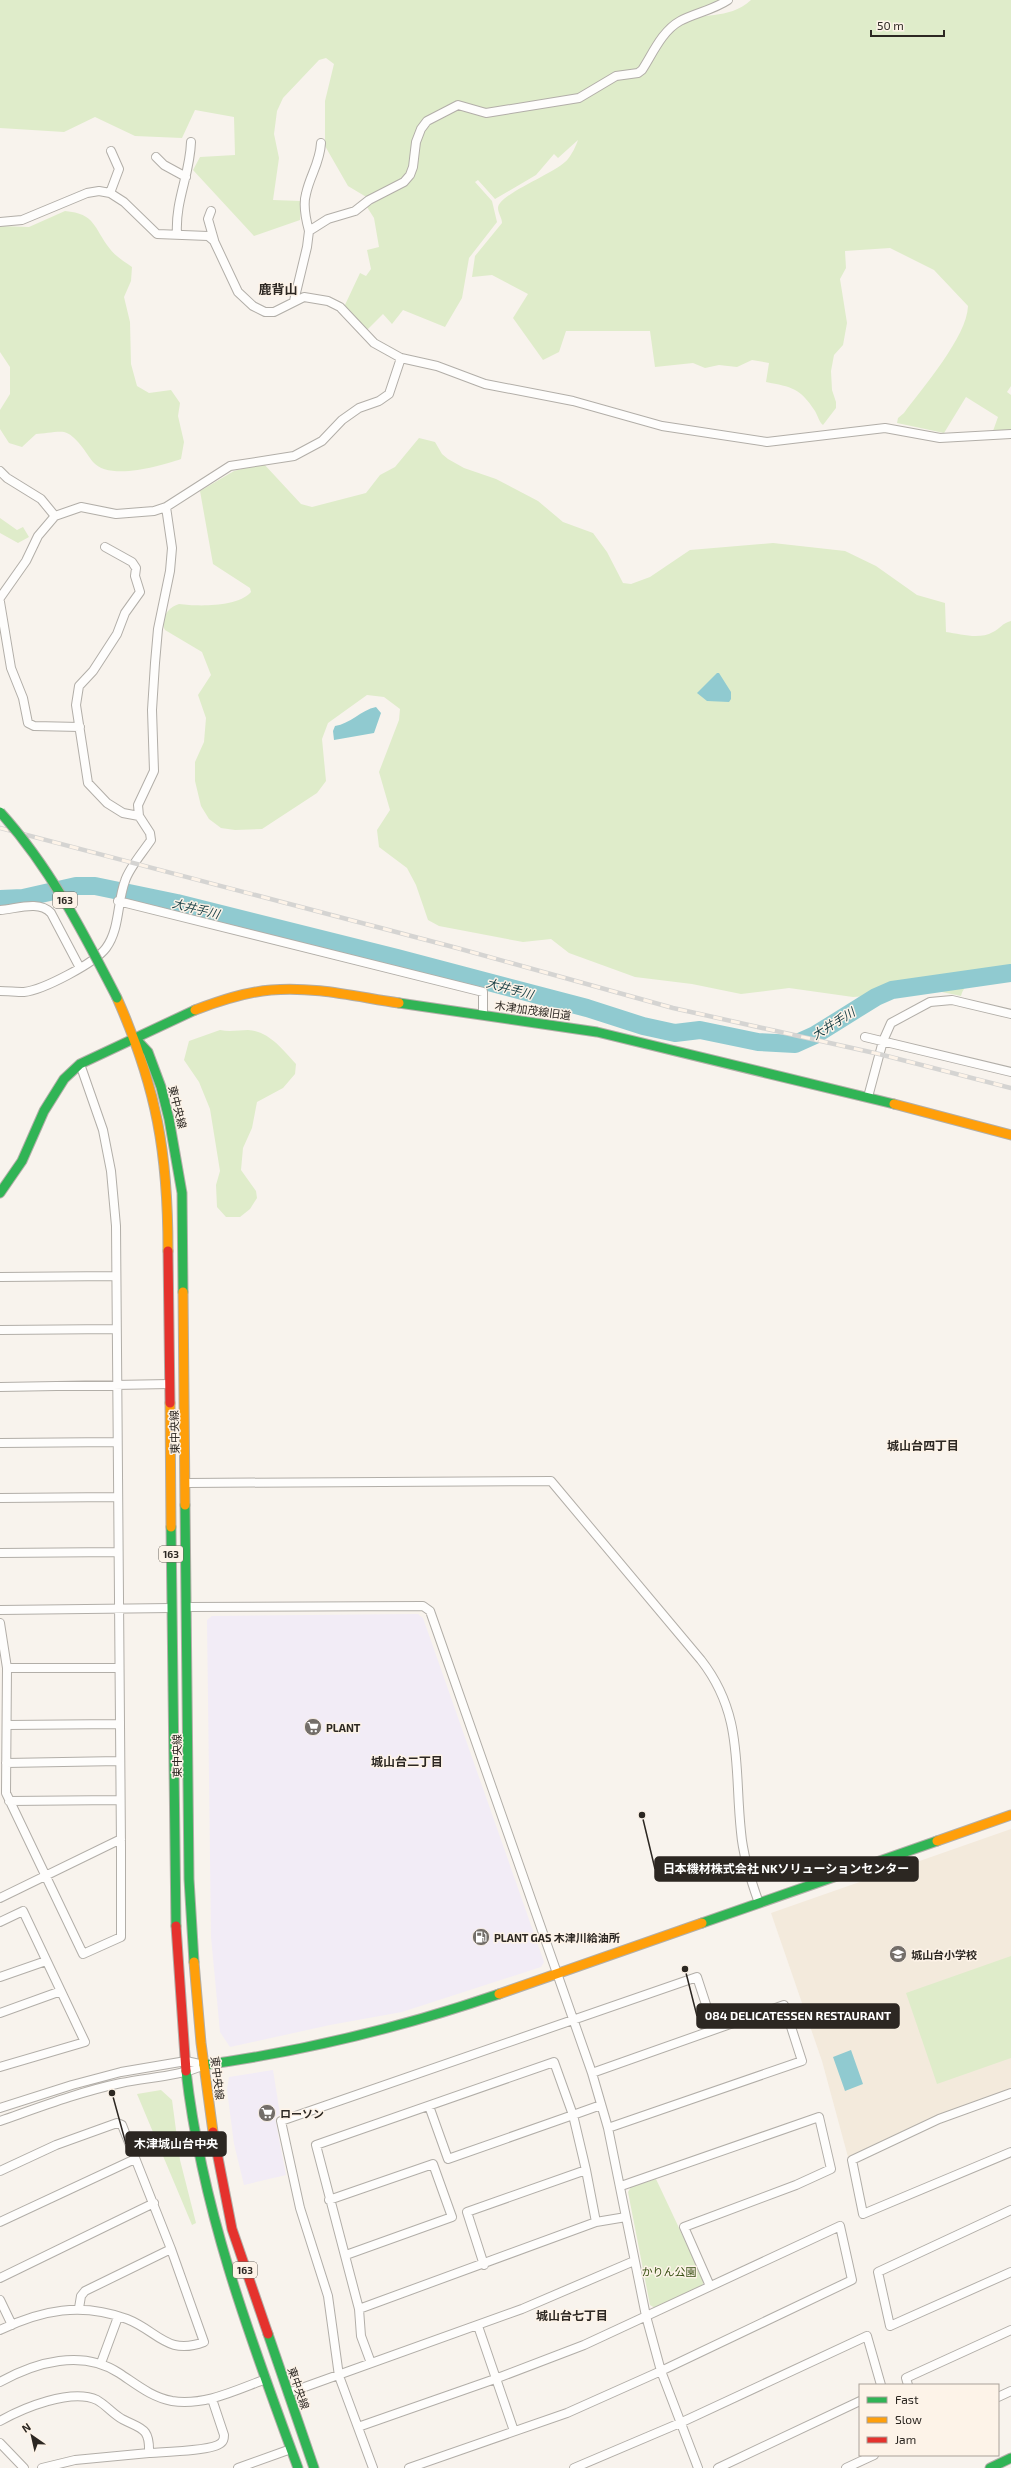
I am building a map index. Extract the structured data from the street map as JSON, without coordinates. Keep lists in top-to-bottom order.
{
  "streets": {
    "main road": ["163", "木津加茂線旧道", "東中央線"]
  },
  "districts": [
    "鹿背山",
    "城山台四丁目",
    "城山台二丁目",
    "城山台七丁目"
  ],
  "water": ["大井手川"],
  "parks": ["かりん公園"],
  "places": {
    "supermarket": ["PLANT", "ローソン"],
    "other": ["日本機材株式会社 NKソリューションセンター", "084 DELICATESSEN RESTAURANT", "木津城山台中央"],
    "fuel station": ["PLANT GAS 木津川給油所"],
    "school or university": ["城山台小学校"]
  },
  "legend": ["Fast", "Slow", "Jam"],
  "scale_bar": "50 m",
  "north": "top left"
}
